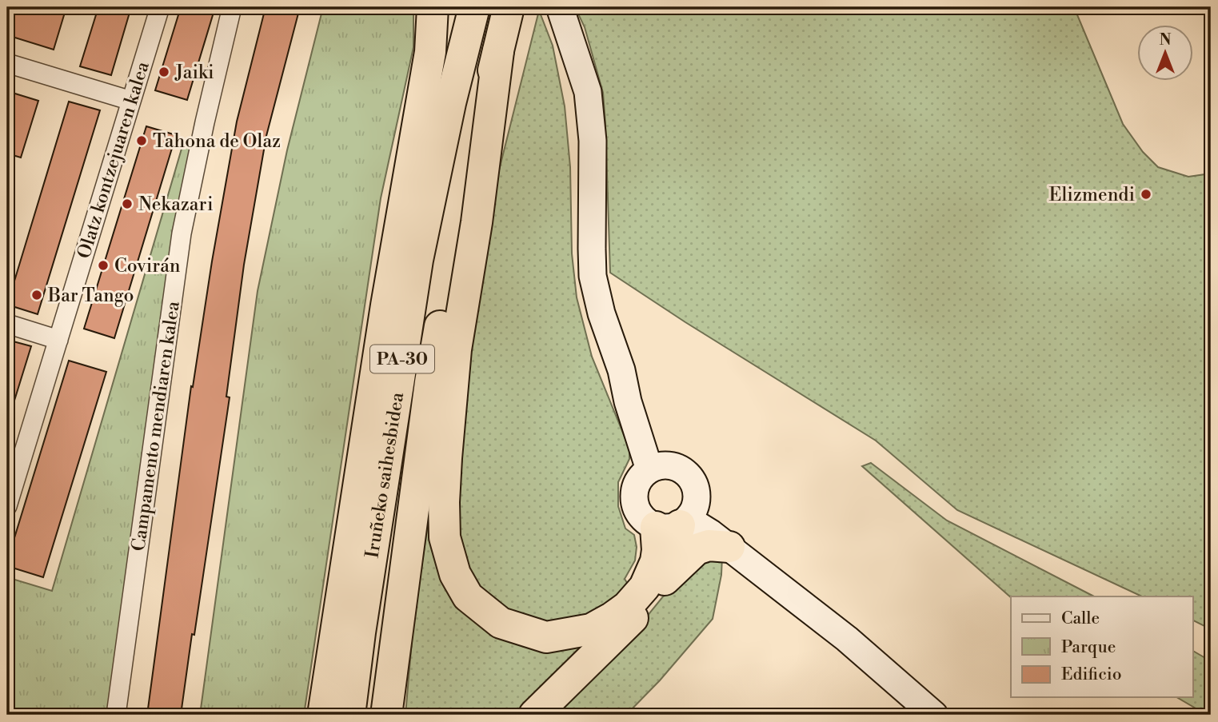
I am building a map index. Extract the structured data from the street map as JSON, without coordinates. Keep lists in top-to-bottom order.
{
  "streets": {
    "highway": ["PA-30", "Iruñeko saihesbidea"],
    "street": ["Olatz kontzejuaren kalea", "Campamento mendiaren kalea"]
  },
  "places": [
    "Jaiki",
    "Tahona de Olaz",
    "Elizmendi",
    "Nekazari",
    "Covirán",
    "Bar Tango"
  ],
  "legend": ["Calle", "Parque", "Edificio"],
  "north": "top"
}
